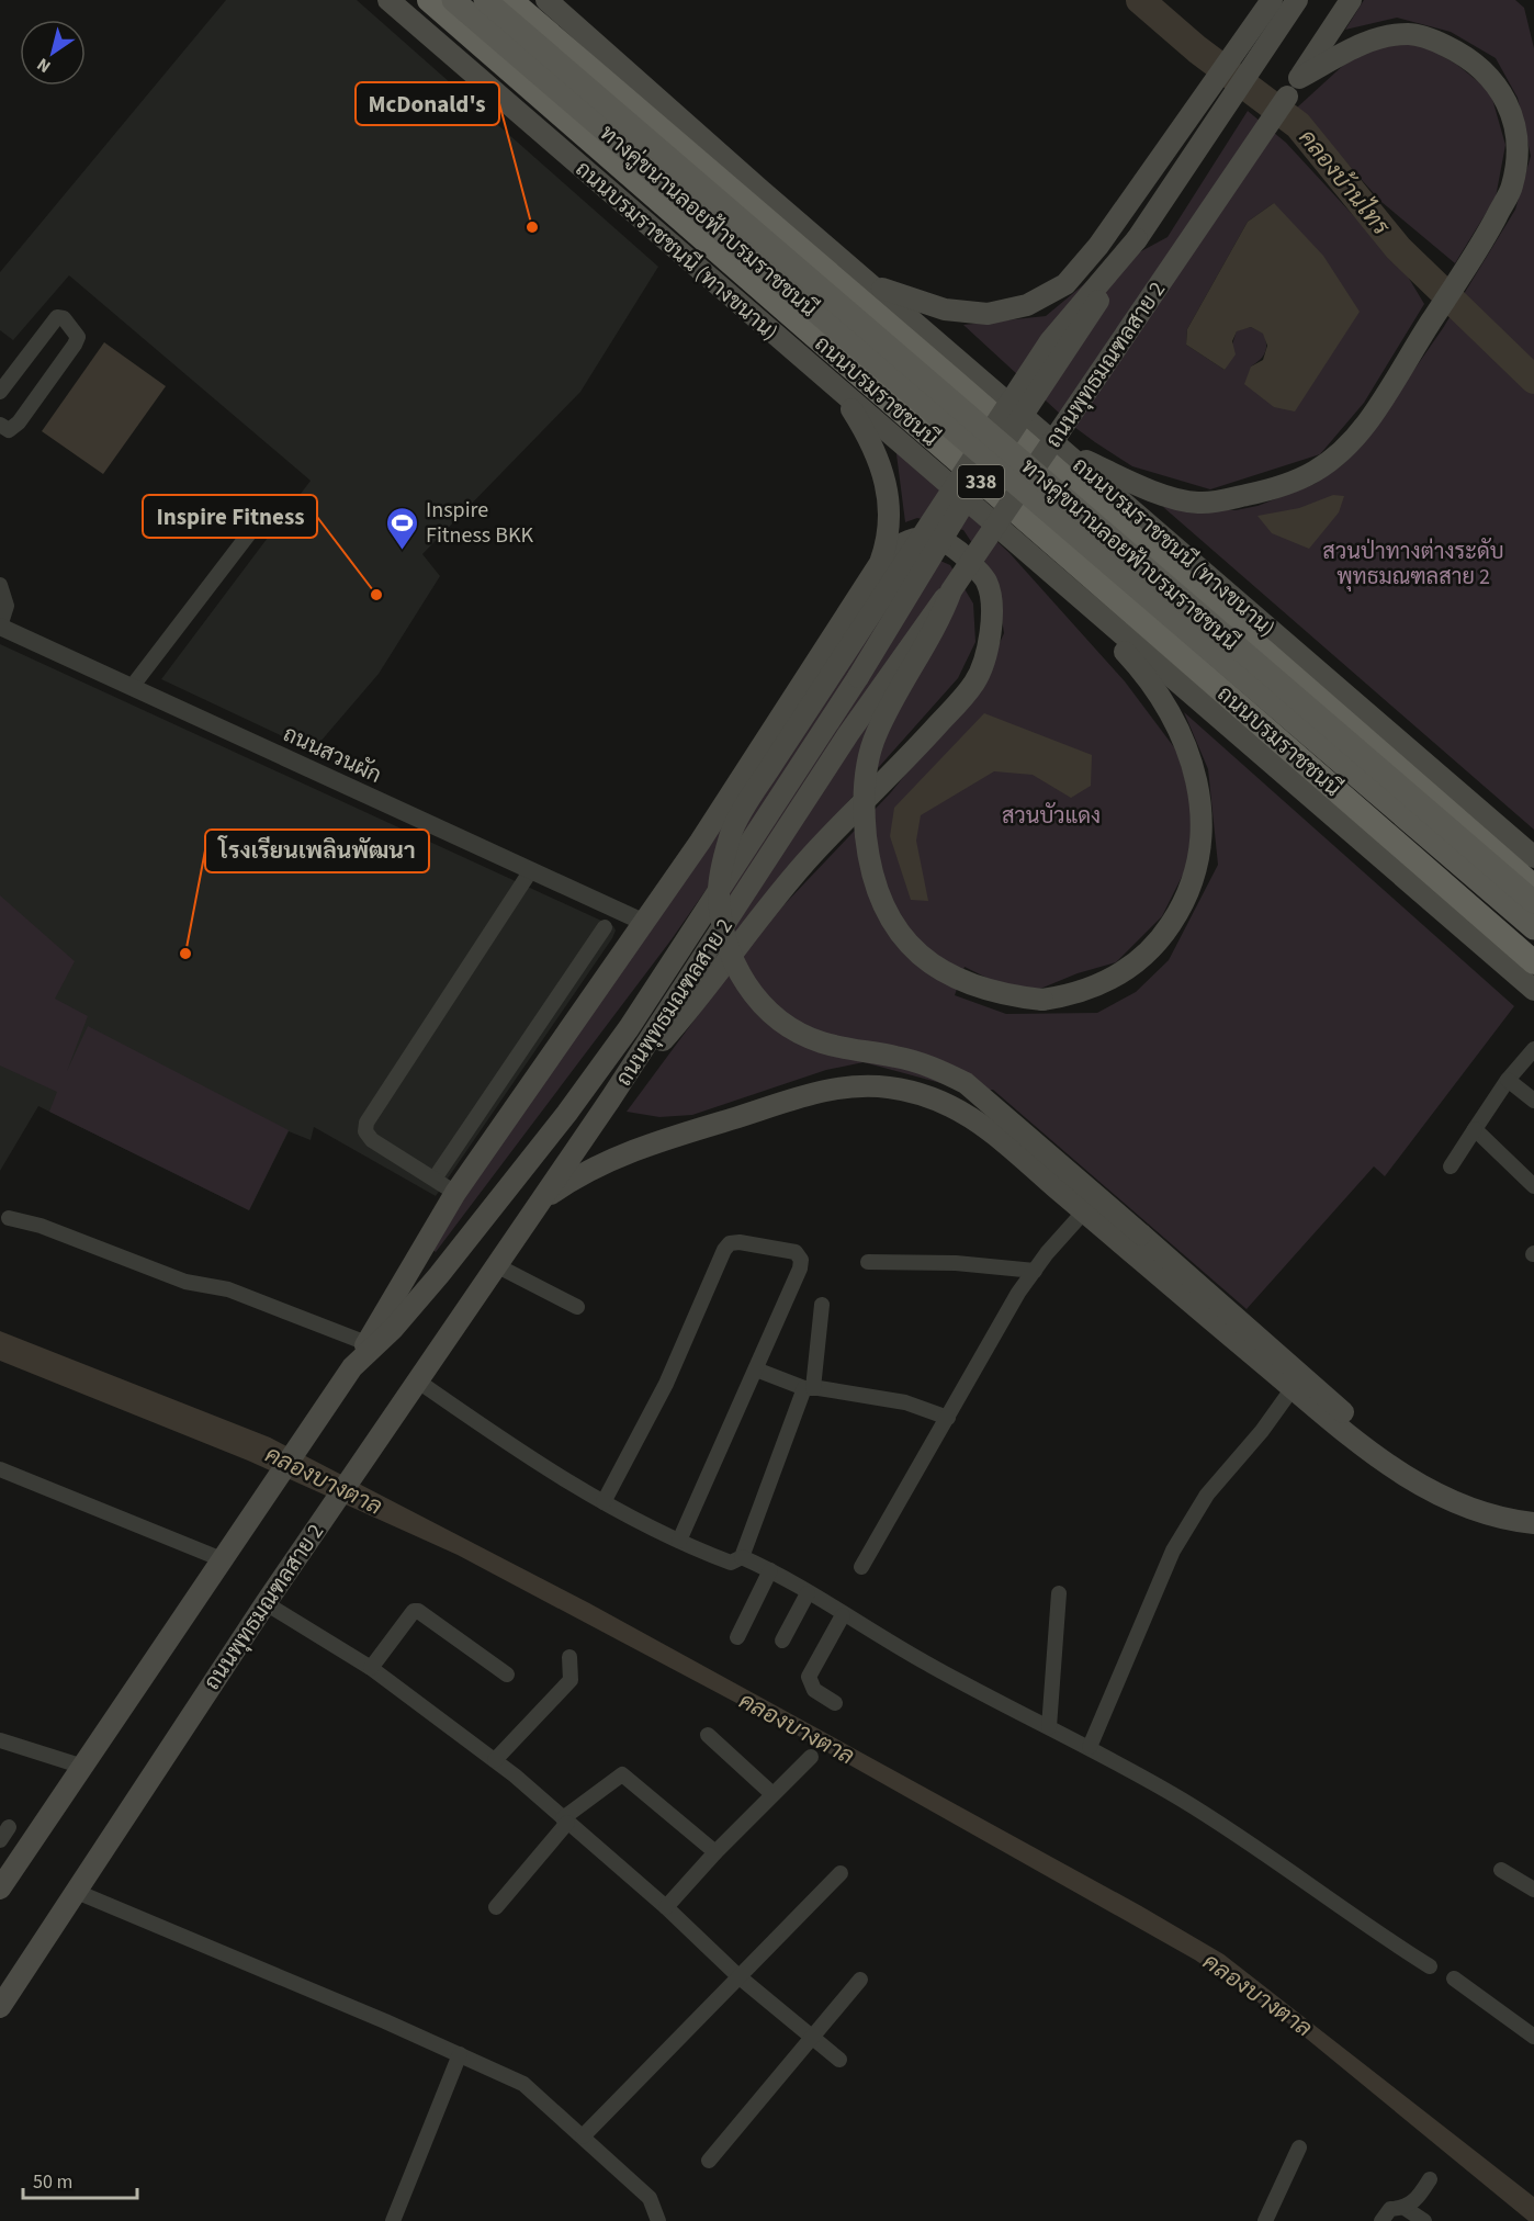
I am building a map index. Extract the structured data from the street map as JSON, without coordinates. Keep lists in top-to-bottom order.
{
  "streets": {
    "highway": ["ถนนบรมราชชนนี", "338"],
    "main road": ["ทางคู่ขนานลอยฟ้าบรมราชชนนี", "ถนนบรมราชชนนี (ทางขนาน)", "ถนนพุทธมณฑลสาย 2"],
    "street": ["ถนนสวนผัก"]
  },
  "water": ["คลองบ้านไทร", "คลองบางตาล"],
  "parks": ["สวนป่าทางต่างระดับ พุทธมณฑลสาย 2", "สวนบัวแดง"],
  "places": {
    "other": ["McDonald's", "Inspire Fitness", "โรงเรียนเพลินพัฒนา"],
    "sports": ["Inspire Fitness BKK"]
  },
  "scale_bar": "50 m",
  "north": "bottom left"
}
